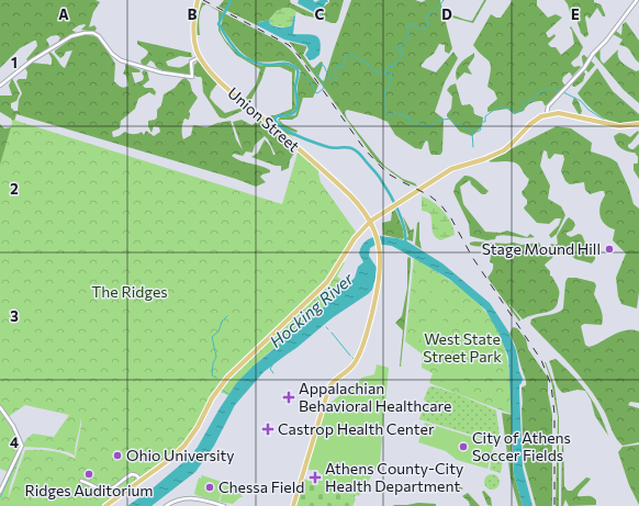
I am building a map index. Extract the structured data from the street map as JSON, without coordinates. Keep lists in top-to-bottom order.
{
  "streets": {
    "main road": ["Union Street"]
  },
  "water": ["Hocking River"],
  "parks": ["The Ridges", "West State Street Park"],
  "places": {
    "other": [
      "Stage Mound Hill",
      "City of Athens Soccer Fields",
      "Ohio University",
      "Ridges Auditorium",
      "Chessa Field"
    ],
    "health": ["Appalachian Behavioral Healthcare", "Castrop Health Center", "Athens County-City Health Department"]
  },
  "grid": {
    "columns": [
      "A",
      "B",
      "C",
      "D",
      "E"
    ],
    "rows": [
      "1",
      "2",
      "3",
      "4"
    ]
  }
}
